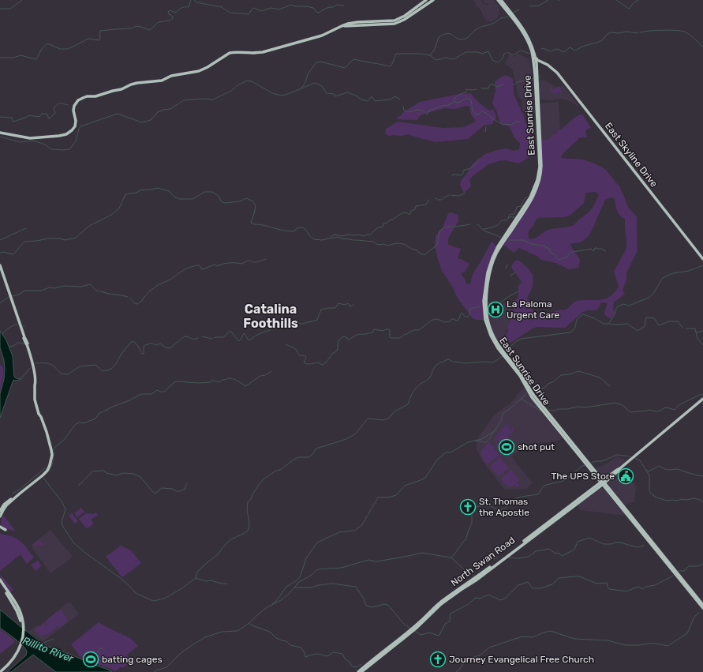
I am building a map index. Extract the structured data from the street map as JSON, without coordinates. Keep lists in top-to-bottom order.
{
  "streets": {
    "main road": ["East Sunrise Drive", "East Skyline Drive", "North Swan Road"]
  },
  "crossings": [
    ["East Sunrise Drive", "North Swan Road"]
  ],
  "districts": ["Catalina Foothills"],
  "water": ["Rillito River"],
  "places": {
    "hospital": ["La Paloma Urgent Care"],
    "sports": ["shot put", "batting cages"],
    "public building": ["The UPS Store"],
    "church": ["St. Thomas the Apostle", "Journey Evangelical Free Church"]
  }
}
